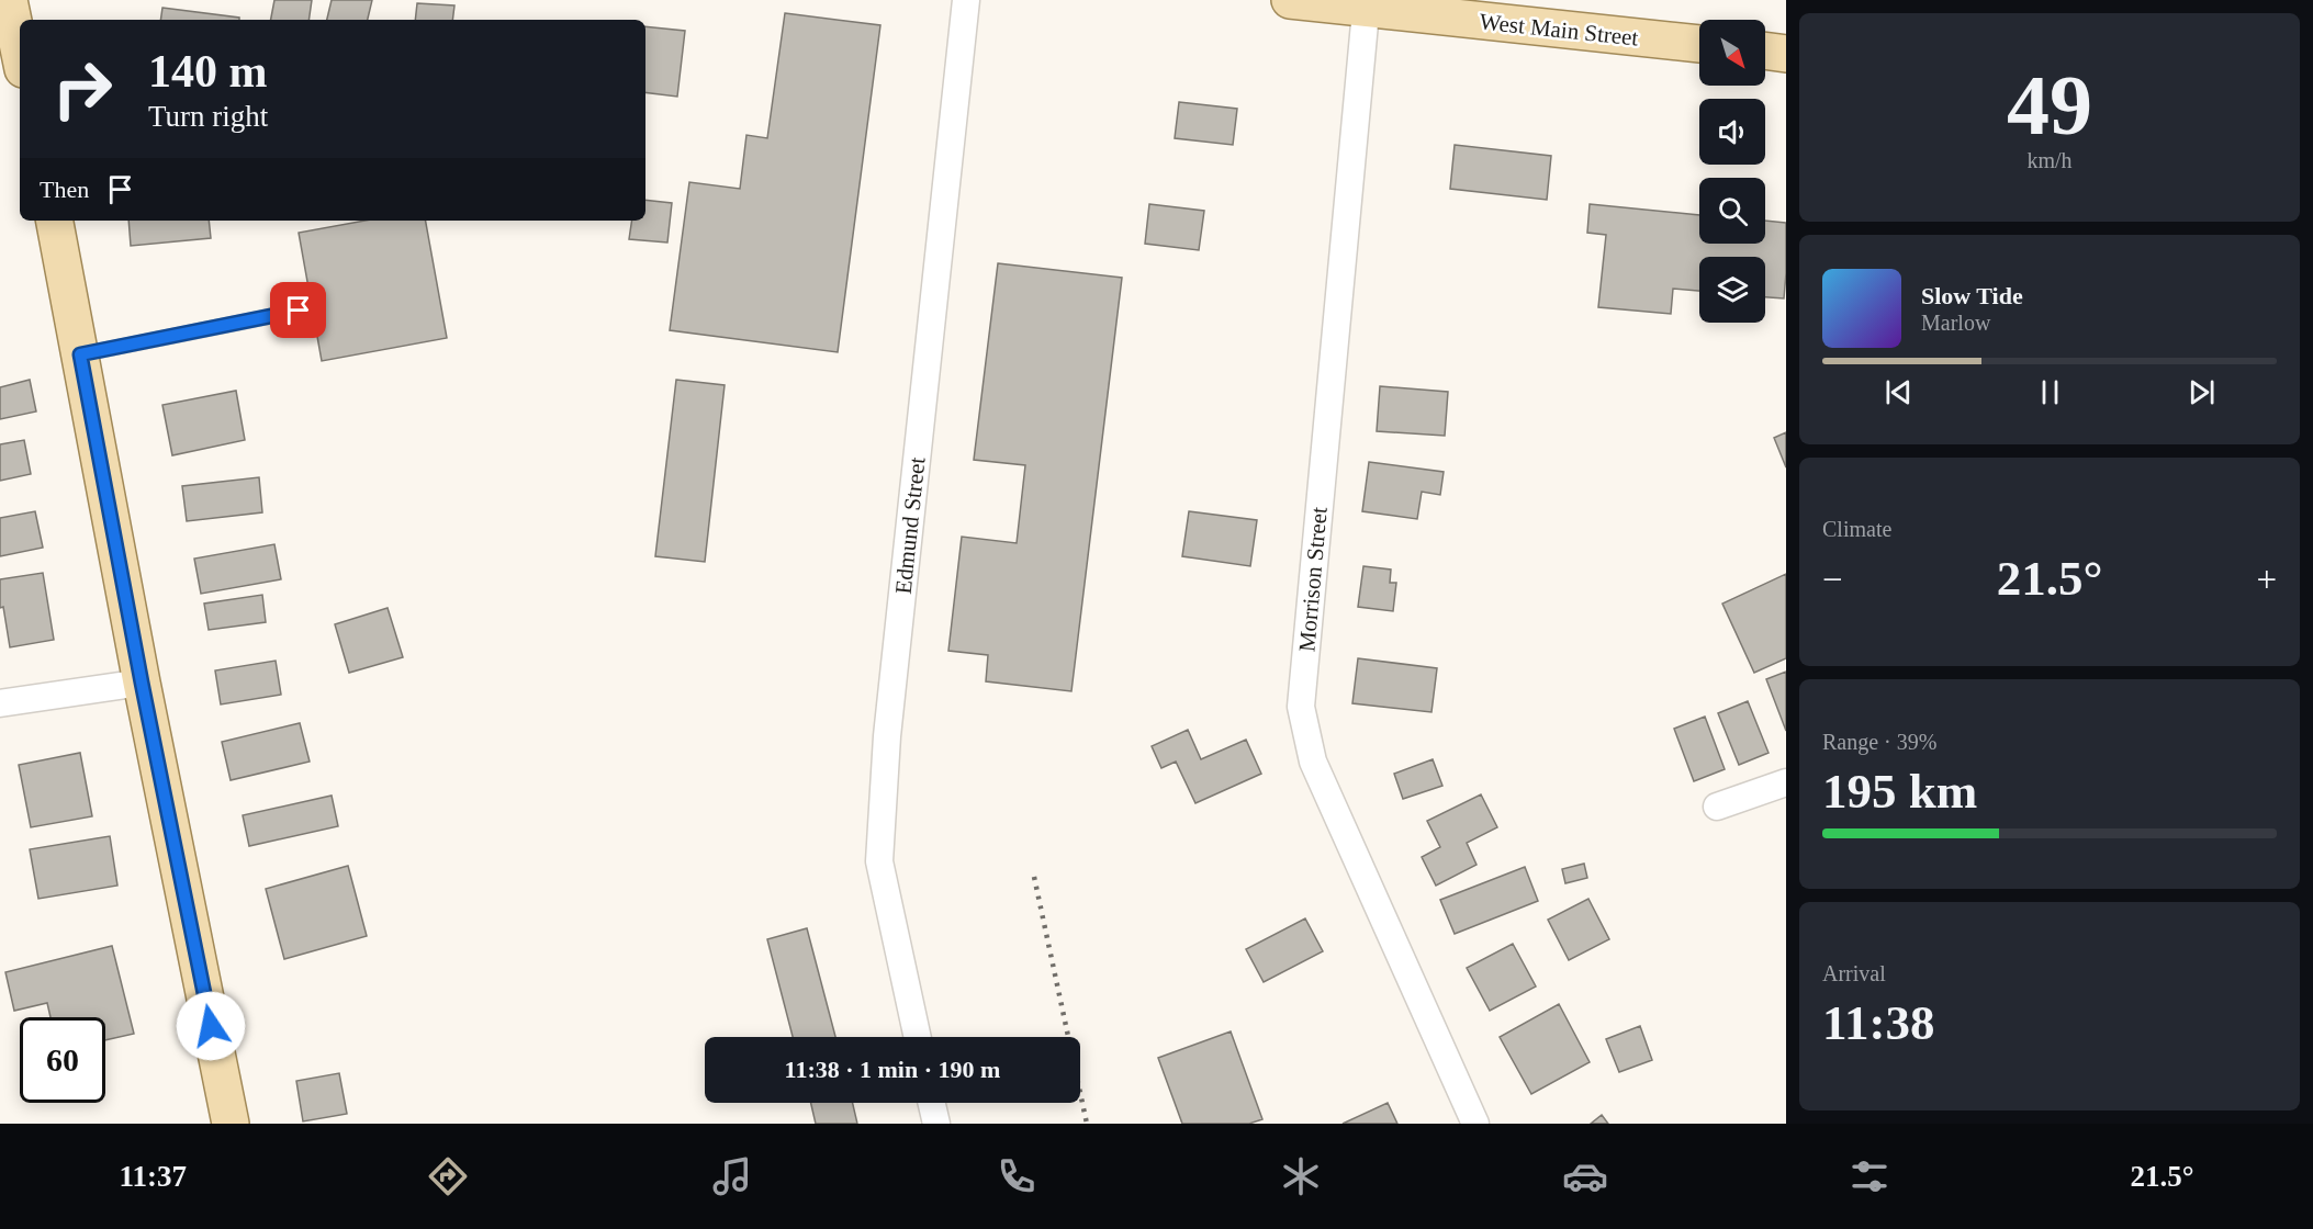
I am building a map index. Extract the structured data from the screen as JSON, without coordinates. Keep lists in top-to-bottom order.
{
  "streets": {
    "main road": ["West Main Street"],
    "street": ["Edmund Street", "Morrison Street"]
  },
  "crossings": [
    ["West Main Street", "Morrison Street"]
  ],
  "north": "bottom right",
  "page": {
    "tile": [
      ["49", "km/h"],
      "Climate",
      ["Range · 39%", "195 km"],
      ["Arrival", "11:38"]
    ],
    "turn": ["140 m", "Turn right"],
    "then": "Then",
    "song": ["Slow Tide", "Marlow"],
    "heat": ["−", "21.5°", "+"],
    "limit": "60",
    "trip": "11:38 · 1 min · 190 m",
    "tabs": ["11:37", "21.5°"]
  }
}
